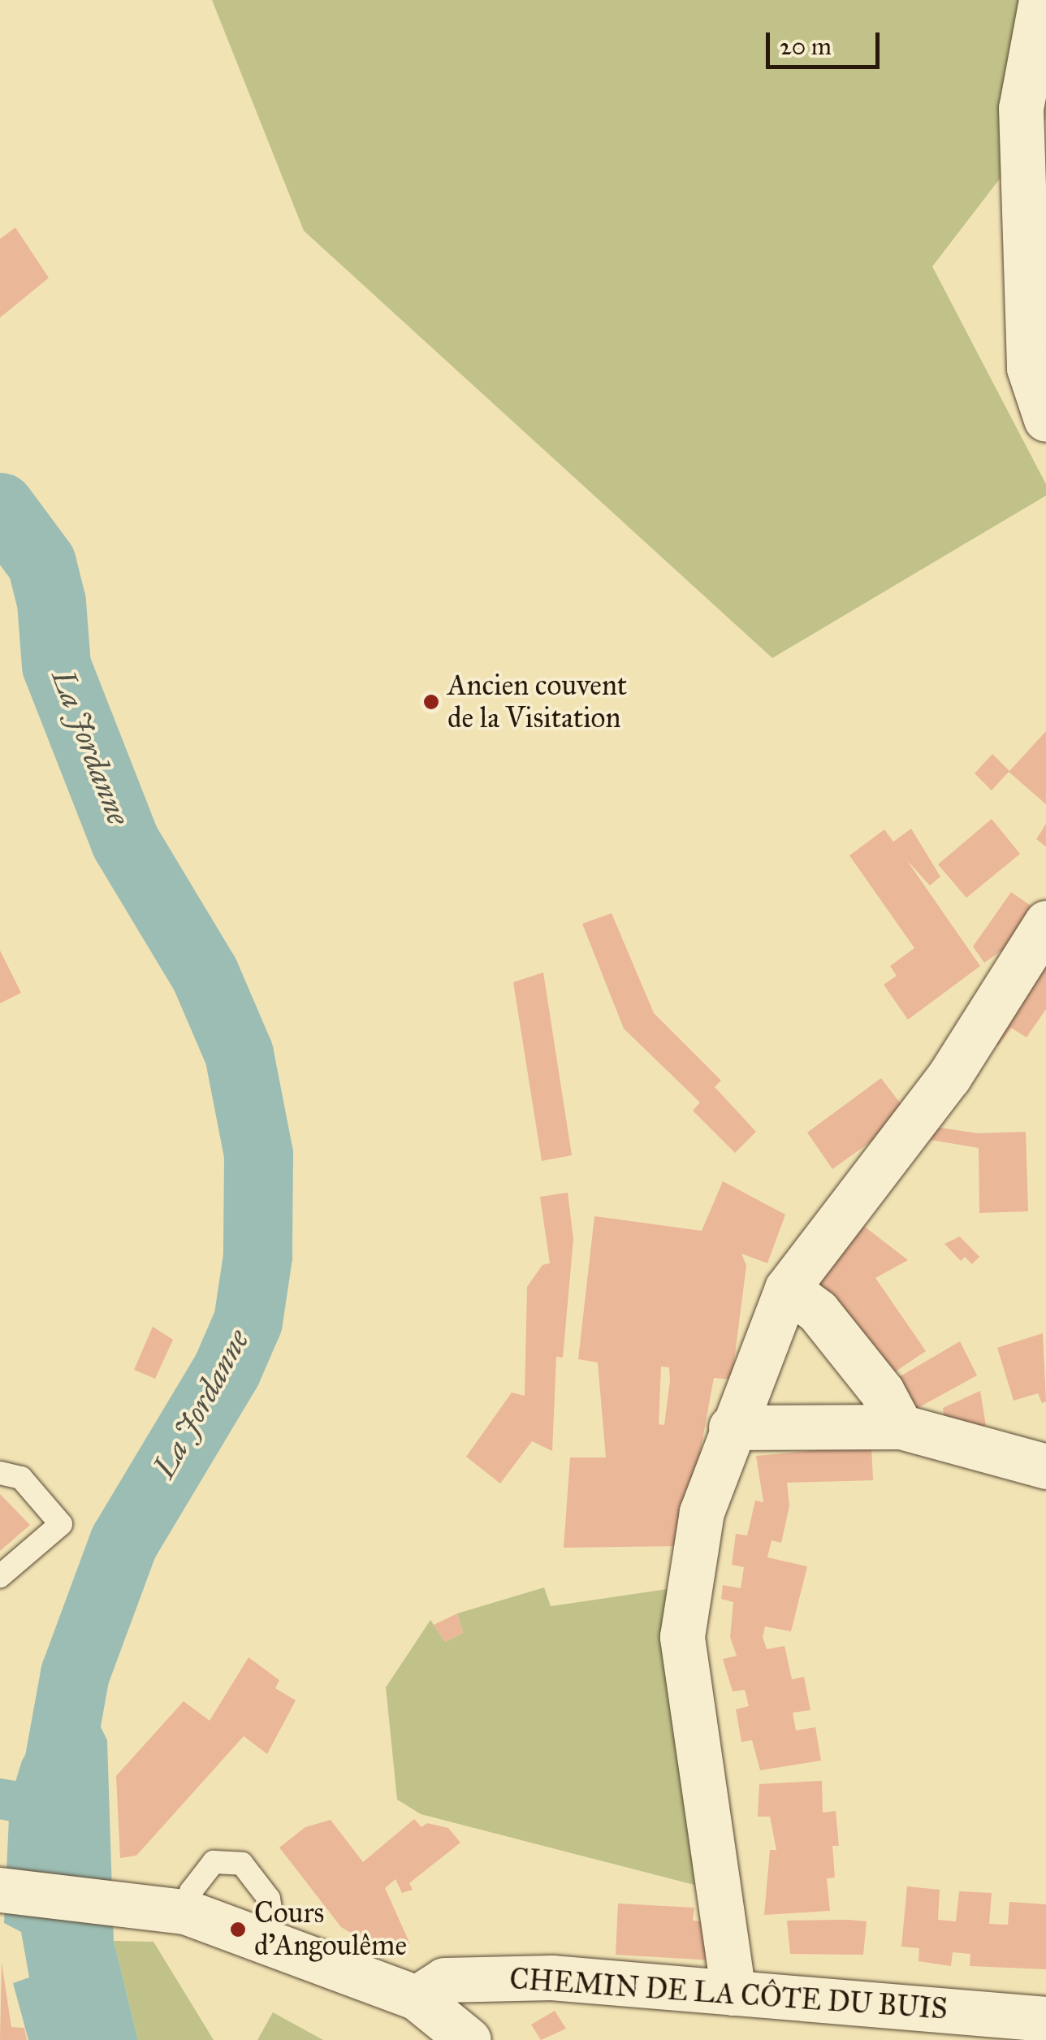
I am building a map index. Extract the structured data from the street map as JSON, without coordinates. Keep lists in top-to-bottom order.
{
  "streets": {
    "street": ["CHEMIN DE LA CÔTE DU BUIS"]
  },
  "water": ["La Jordanne"],
  "places": ["Ancien couvent de la Visitation", "Cours d'Angoulême"],
  "scale_bar": "20 m"
}
